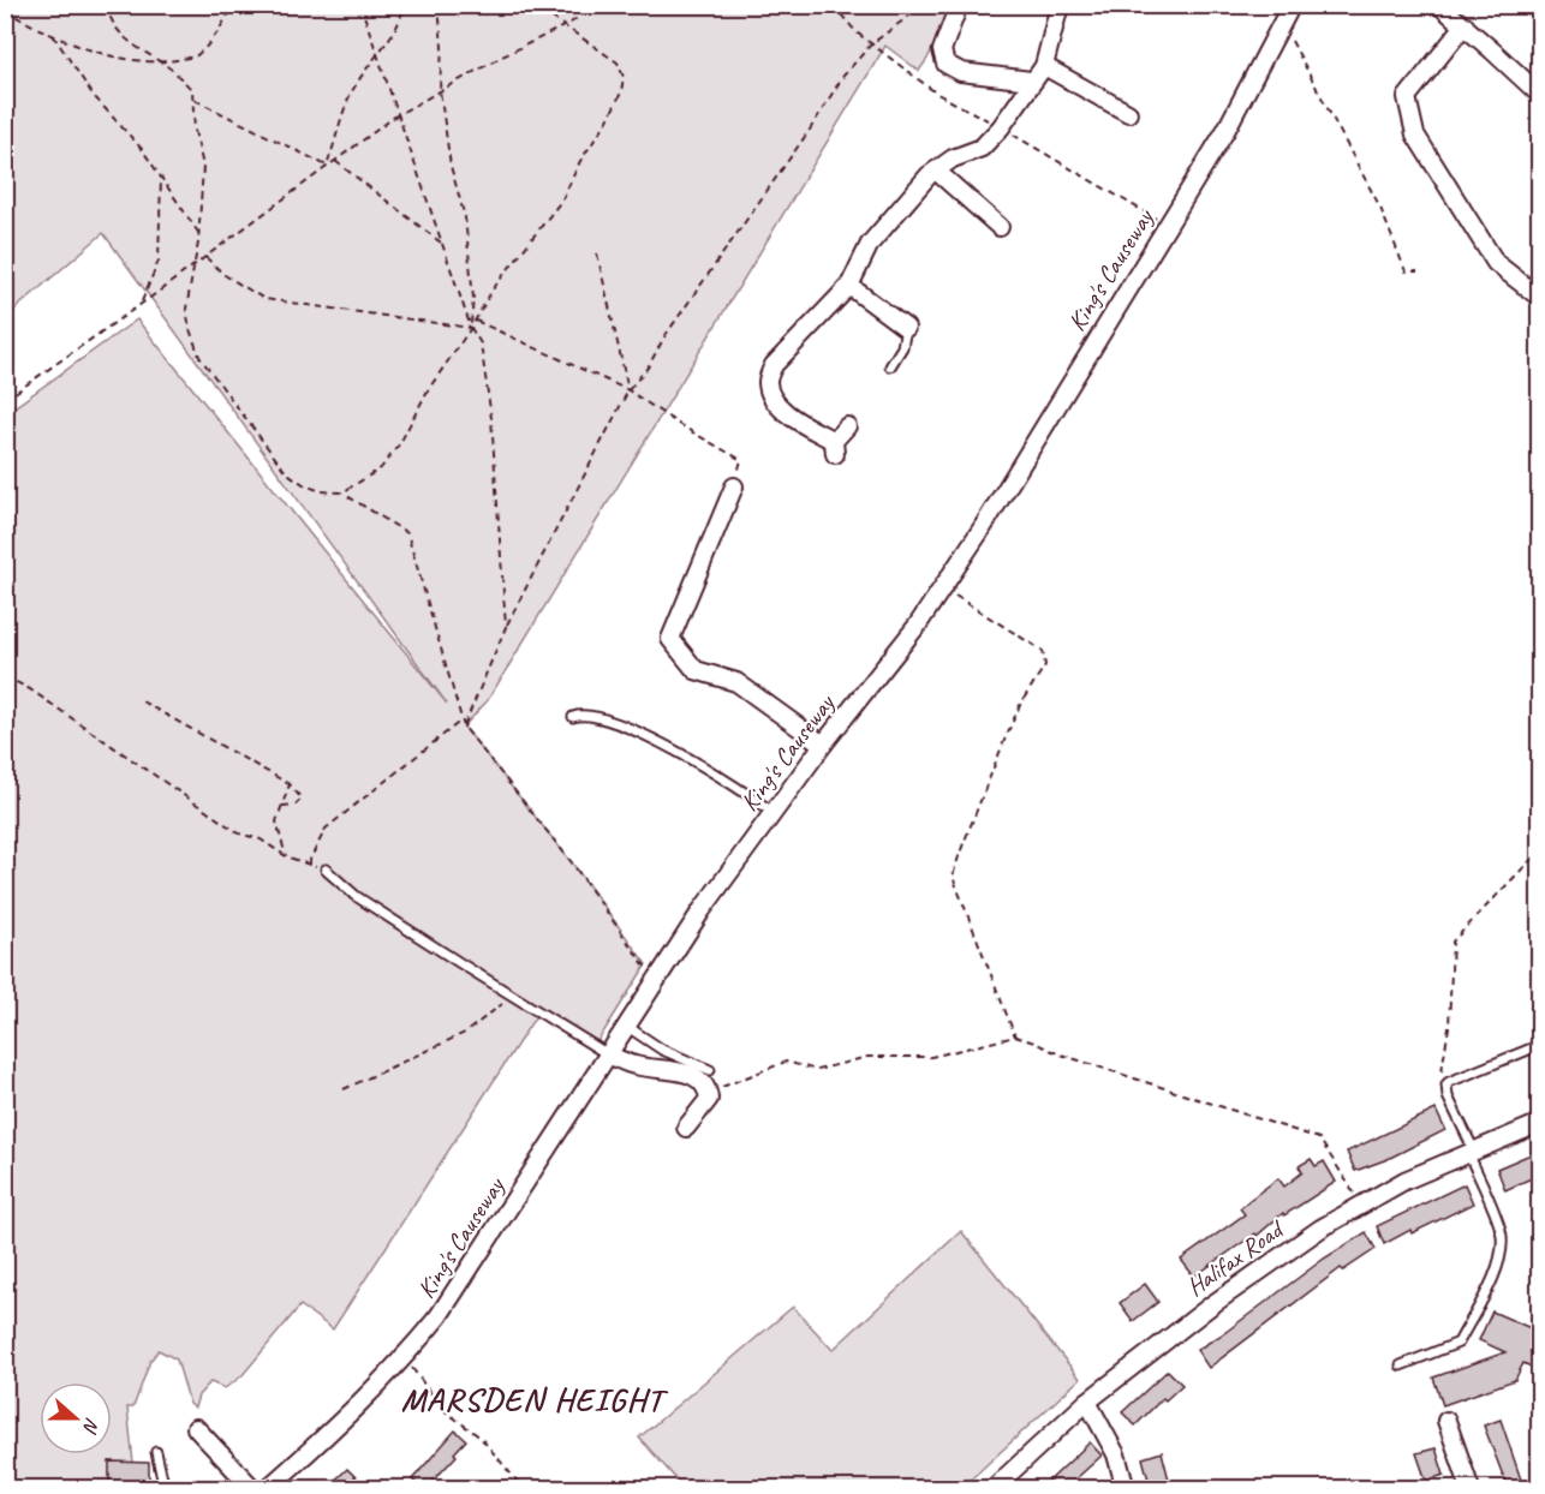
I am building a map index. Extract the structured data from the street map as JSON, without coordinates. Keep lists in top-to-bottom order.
{
  "streets": {
    "street": ["King's Causeway", "Halifax Road"]
  },
  "districts": ["MARSDEN HEIGHT"],
  "north": "right"
}
